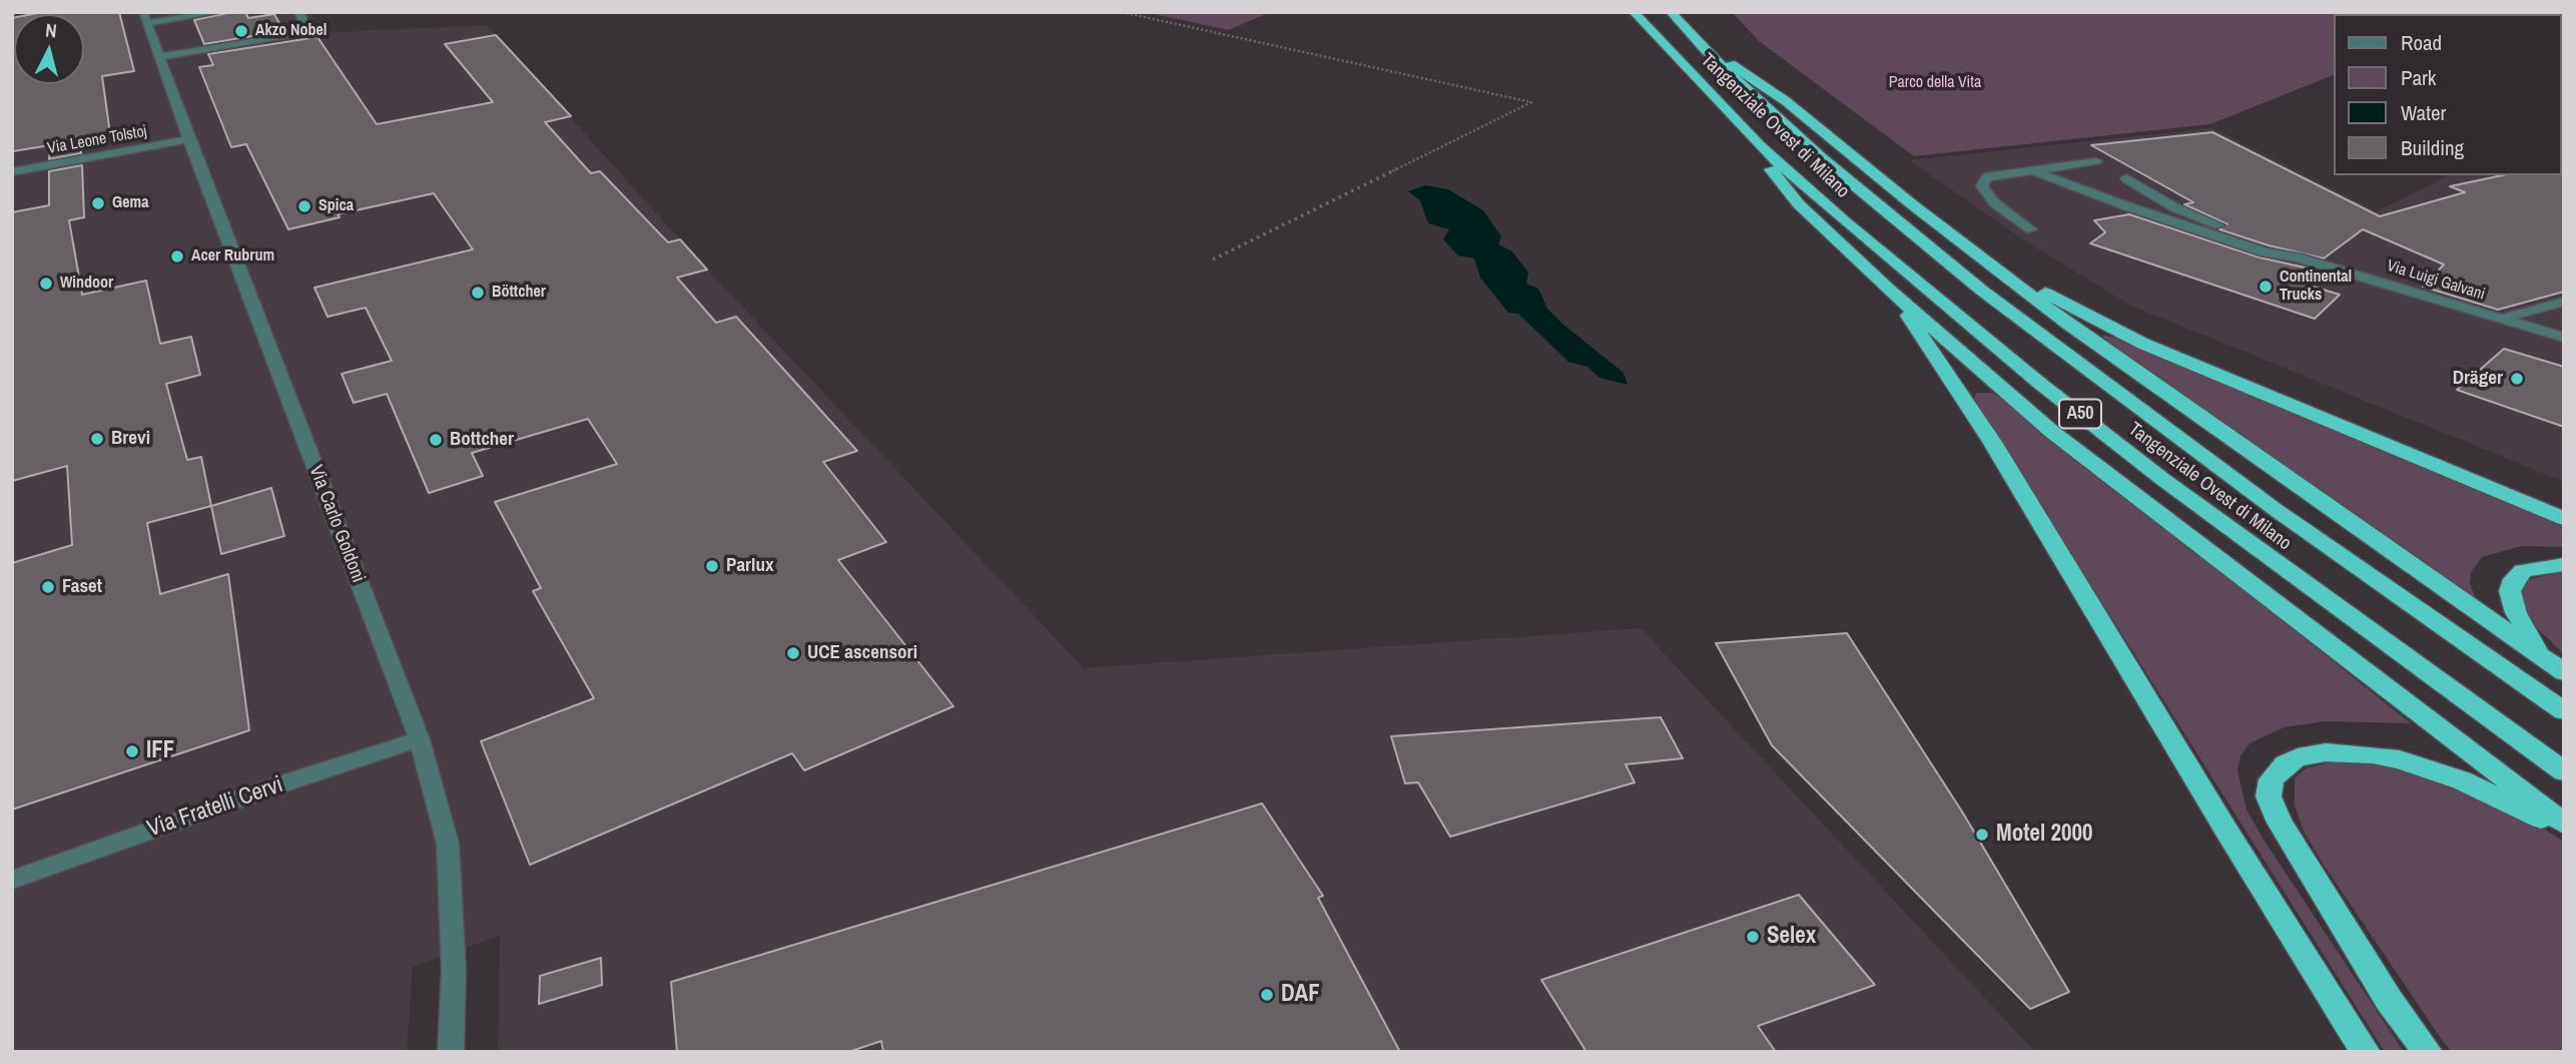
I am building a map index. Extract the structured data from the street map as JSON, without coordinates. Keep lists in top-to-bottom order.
{
  "streets": {
    "highway": ["Tangenziale Ovest di Milano", "A50"],
    "street": [
      "Via Leone Tolstoj",
      "Via Luigi Galvani",
      "Via Carlo Goldoni",
      "Via Fratelli Cervi"
    ]
  },
  "crossings": [
    ["Via Leone Tolstoj", "Via Carlo Goldoni"],
    ["Via Carlo Goldoni", "Via Fratelli Cervi"]
  ],
  "parks": ["Parco della Vita"],
  "places": [
    "Akzo Nobel",
    "Gema",
    "Spica",
    "Acer Rubrum",
    "Windoor",
    "Continental Trucks",
    "Böttcher",
    "Dräger",
    "Brevi",
    "Bottcher",
    "Parlux",
    "Faset",
    "UCE ascensori",
    "IFF",
    "Motel 2000",
    "Selex",
    "DAF"
  ],
  "legend": [
    "Road",
    "Park",
    "Water",
    "Building"
  ],
  "north": "top"
}
